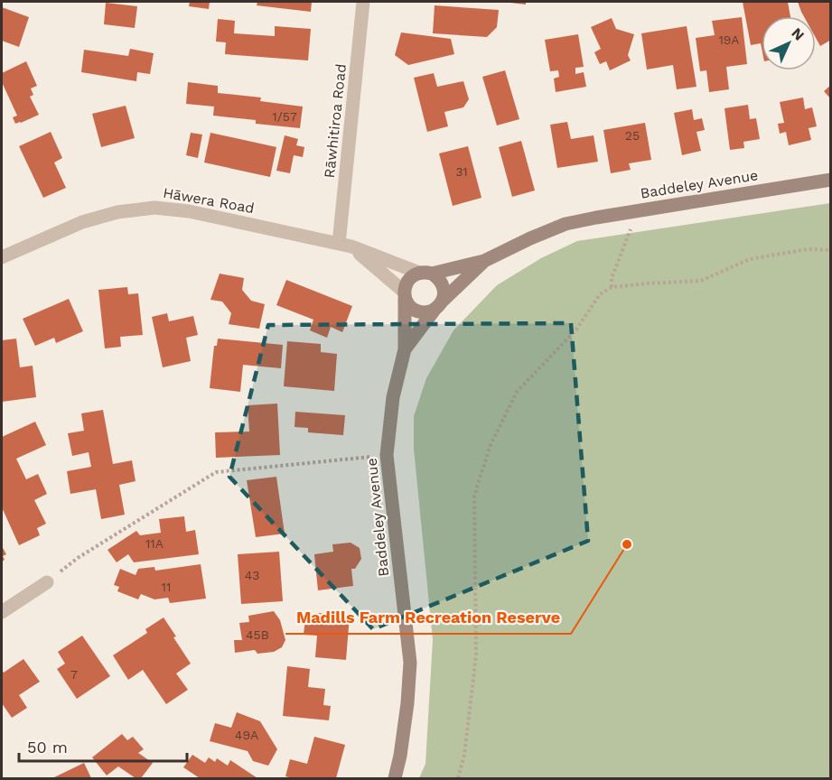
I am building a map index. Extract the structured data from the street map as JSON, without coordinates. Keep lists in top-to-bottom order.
{
  "streets": {
    "street": ["Rāwhitiroa Road", "Baddeley Avenue", "Hāwera Road"]
  },
  "crossings": [
    ["Rāwhitiroa Road", "Hāwera Road"],
    ["Baddeley Avenue", "Hāwera Road"]
  ],
  "places": ["Madills Farm Recreation Reserve"],
  "house_numbers": [
    "19A",
    "1/57",
    "25",
    "31",
    "11A",
    "43",
    "11",
    "45B",
    "7",
    "49A"
  ],
  "scale_bar": "50 m",
  "north": "top right"
}
